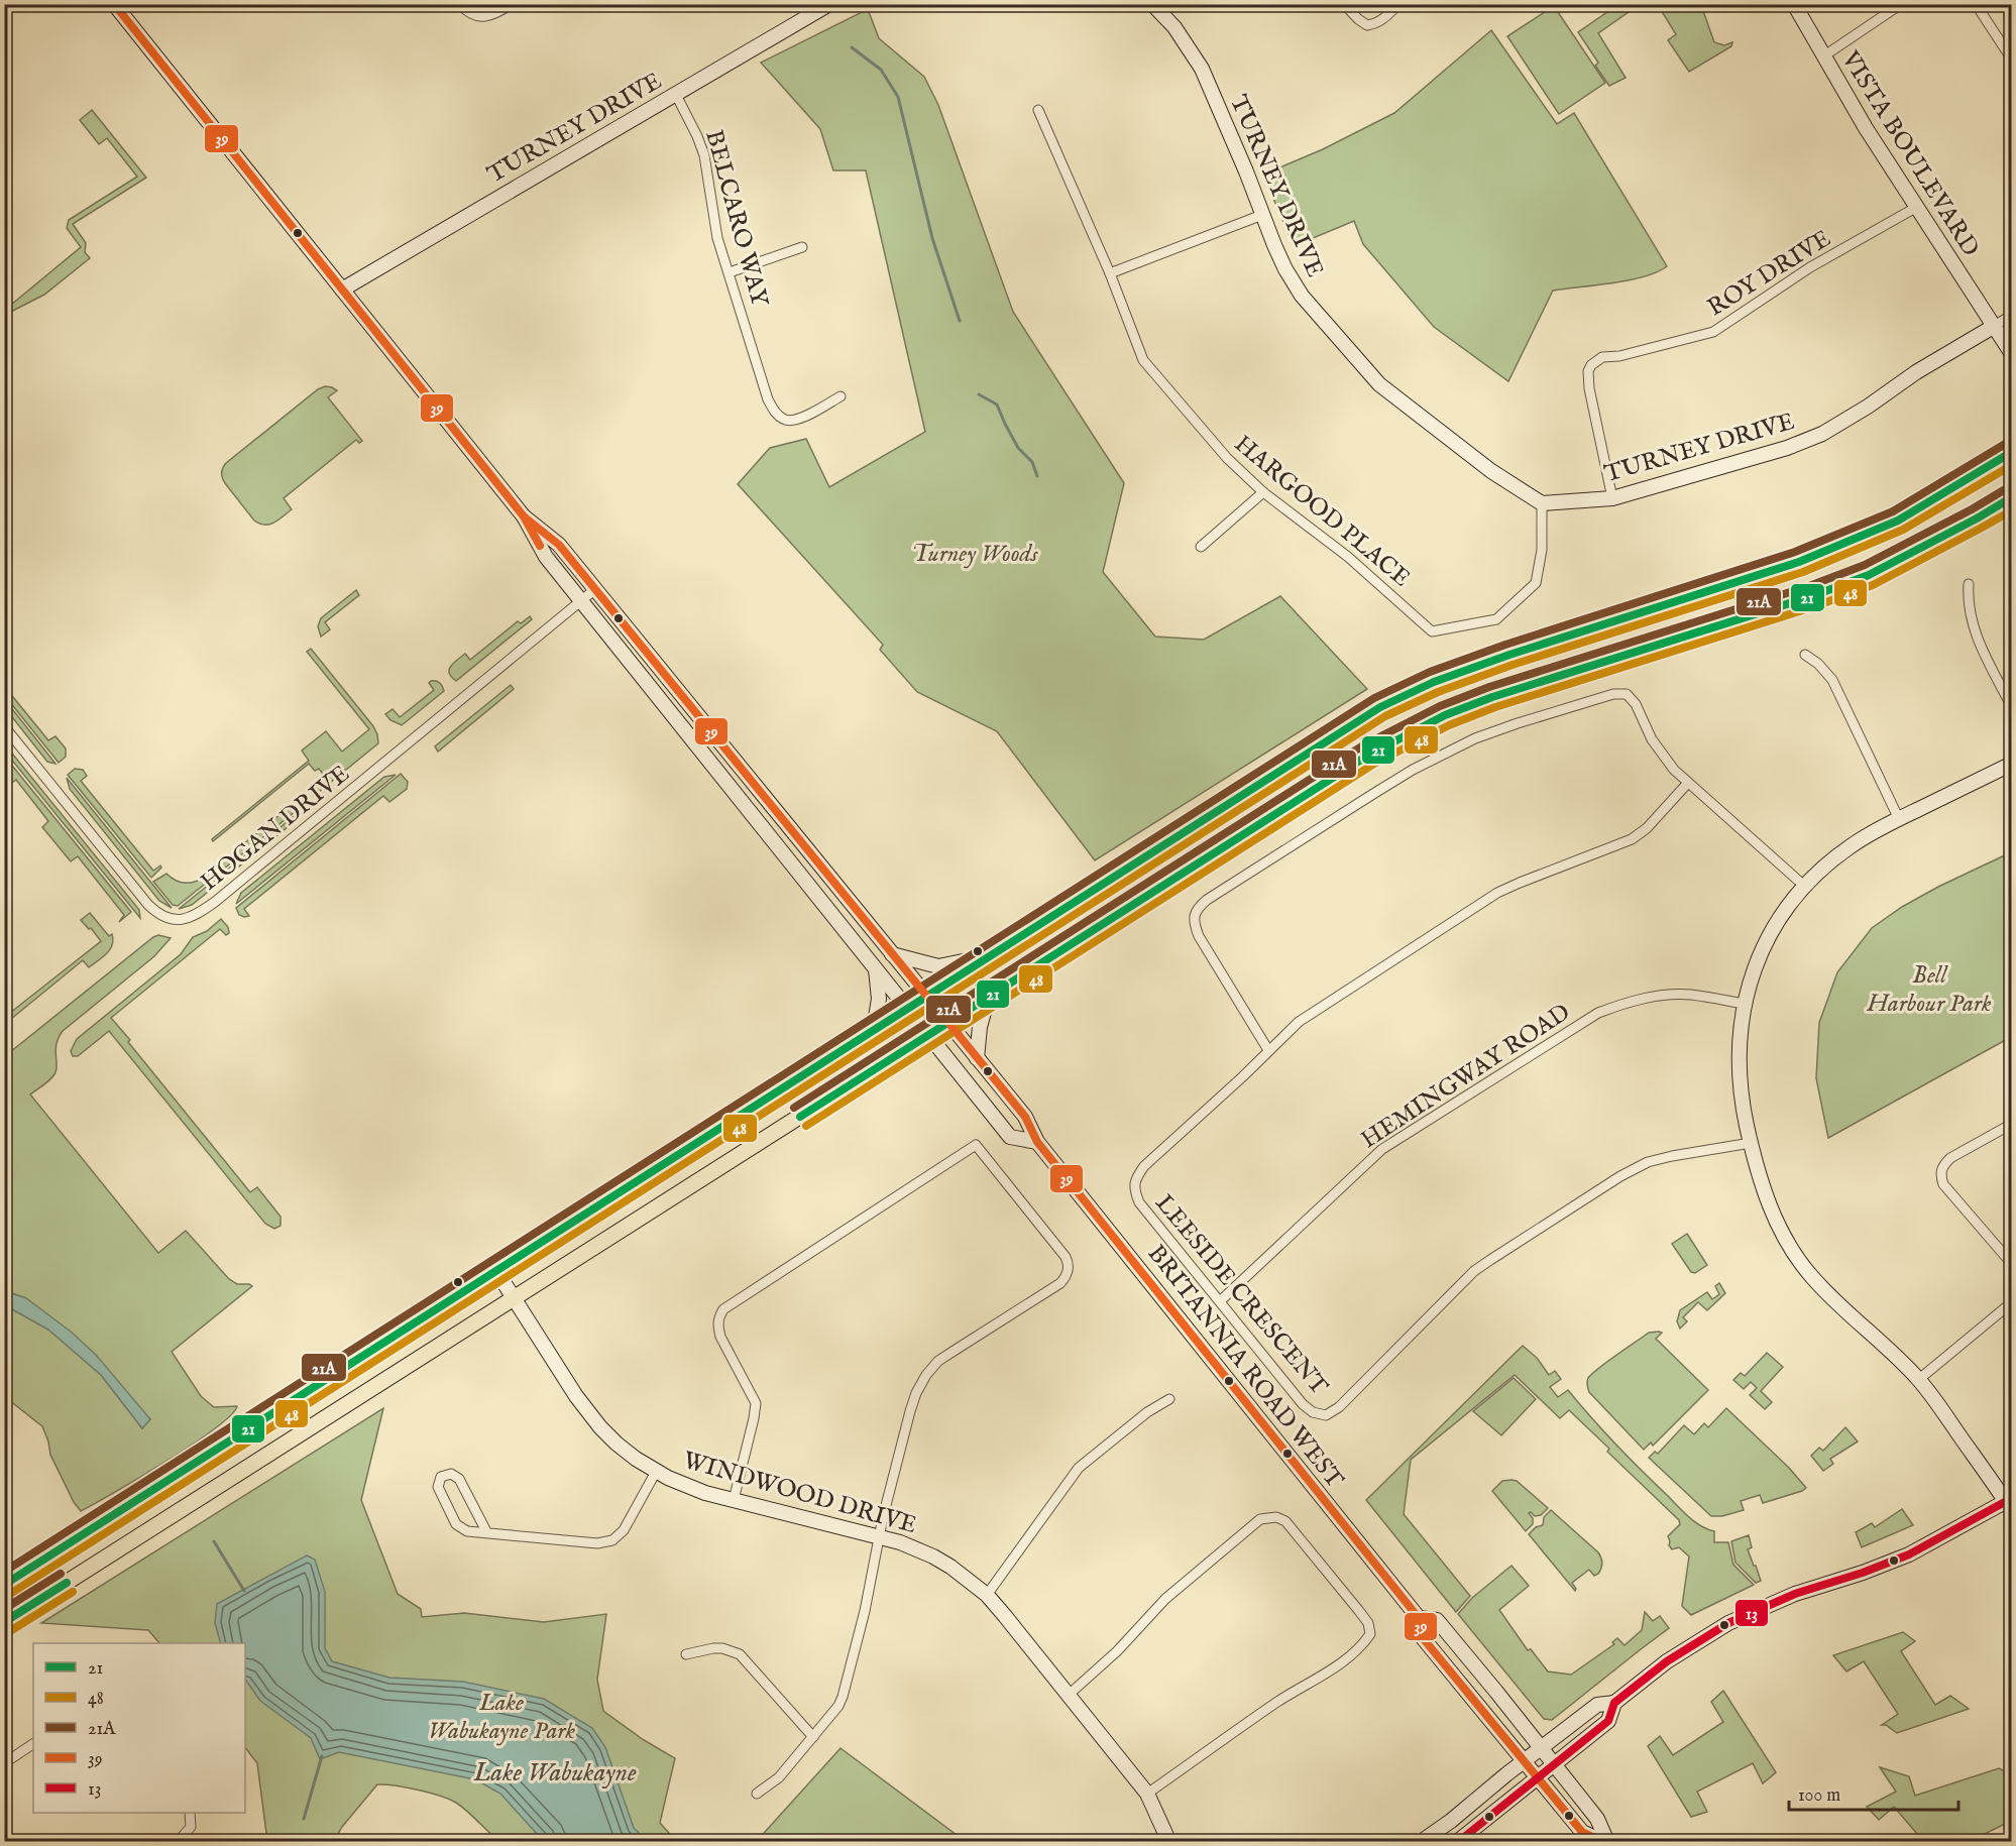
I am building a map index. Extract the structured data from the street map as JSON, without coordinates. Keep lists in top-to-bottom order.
{
  "streets": {
    "street": [
      "TURNEY DRIVE",
      "VISTA BOULEVARD",
      "BELCARO WAY",
      "ROY DRIVE",
      "HARGOOD PLACE",
      "HOGAN DRIVE",
      "HEMINGWAY ROAD",
      "LEESIDE CRESCENT",
      "BRITANNIA ROAD WEST",
      "WINDWOOD DRIVE"
    ]
  },
  "crossings": [
    ["TURNEY DRIVE", "VISTA BOULEVARD"],
    ["TURNEY DRIVE", "BELCARO WAY"],
    ["TURNEY DRIVE", "ROY DRIVE"],
    ["TURNEY DRIVE", "HARGOOD PLACE"],
    ["TURNEY DRIVE", "BRITANNIA ROAD WEST"],
    ["VISTA BOULEVARD", "ROY DRIVE"],
    ["HOGAN DRIVE", "BRITANNIA ROAD WEST"],
    ["HEMINGWAY ROAD", "LEESIDE CRESCENT"]
  ],
  "water": ["Lake Wabukayne"],
  "parks": ["Turney Woods", "Bell Harbour Park", "Lake Wabukayne Park"],
  "lines": [
    "transit line 39",
    "transit line 21A",
    "transit line 21",
    "transit line 48",
    "transit line 13"
  ],
  "legend": [
    "21",
    "48",
    "21A",
    "39",
    "13"
  ],
  "scale_bar": "100 m"
}
